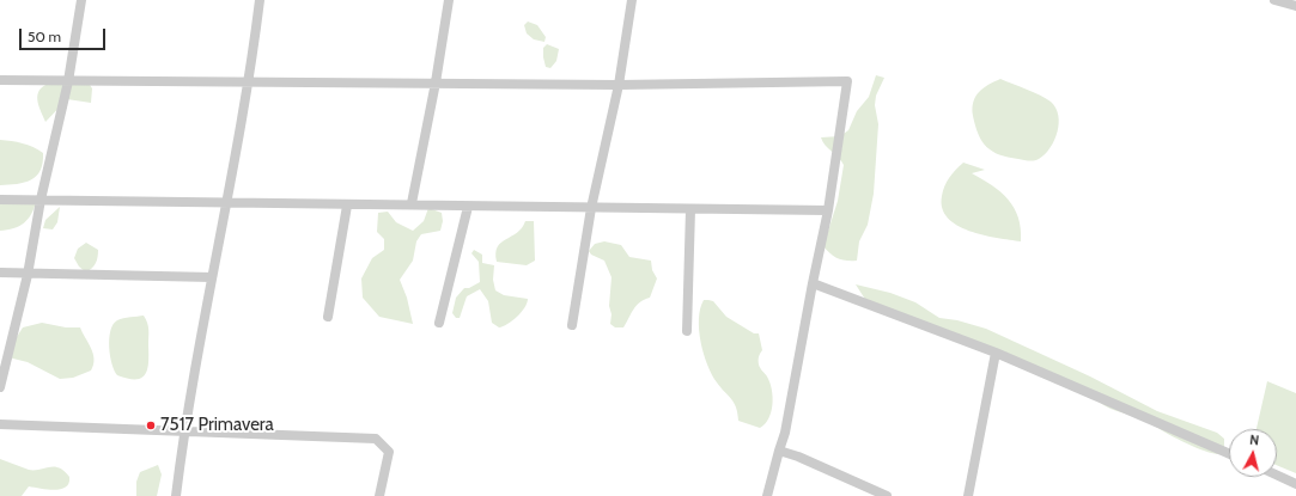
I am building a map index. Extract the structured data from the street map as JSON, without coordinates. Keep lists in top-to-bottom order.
{
  "places": ["7517 Primavera"],
  "scale_bar": "50 m",
  "north": "top"
}
